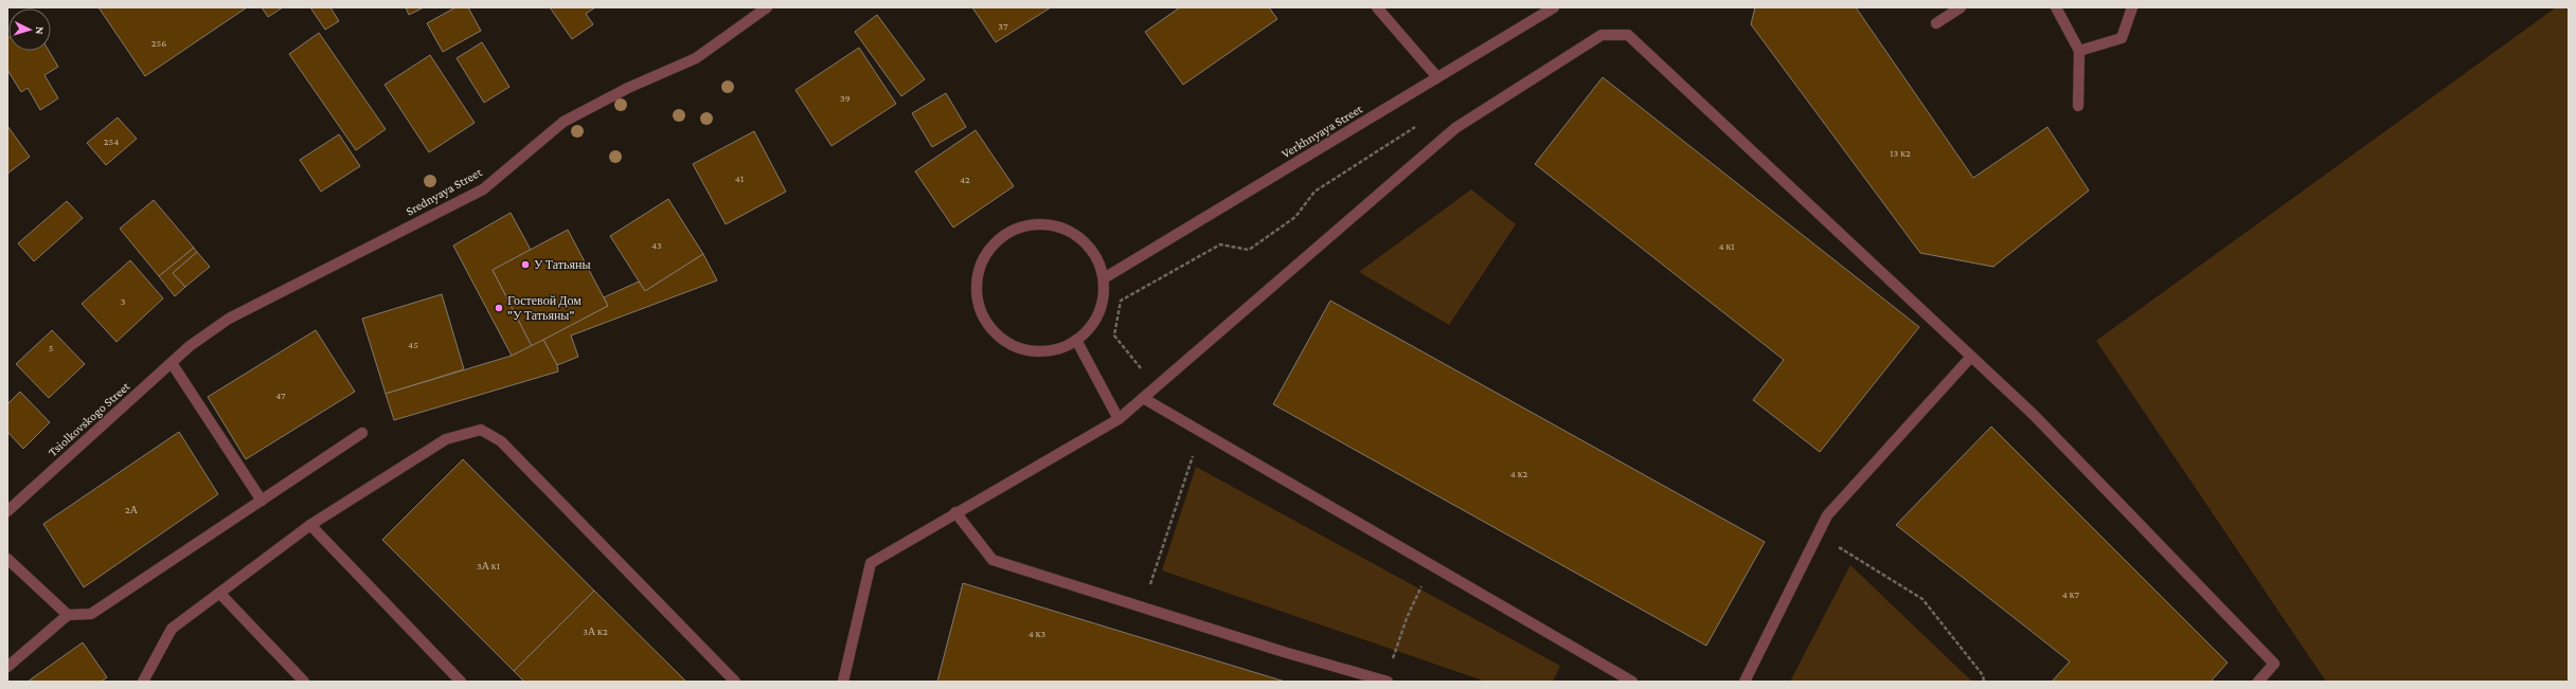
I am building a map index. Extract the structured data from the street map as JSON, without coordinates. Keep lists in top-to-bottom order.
{
  "streets": {
    "street": ["Verkhnyaya Street", "Srednyaya Street", "Tsiolkovskogo Street"]
  },
  "crossings": [
    ["Srednyaya Street", "Tsiolkovskogo Street"]
  ],
  "places": ["У Татьяны", "Гостевой Дом \"У Татьяны\""],
  "house_numbers": [
    "37",
    "256",
    "39",
    "254",
    "13 к2",
    "41",
    "42",
    "43",
    "4 к1",
    "3",
    "45",
    "5",
    "47",
    "4 к2",
    "2А",
    "3А к1",
    "4 к7",
    "3А к2",
    "4 к3"
  ],
  "north": "right"
}
